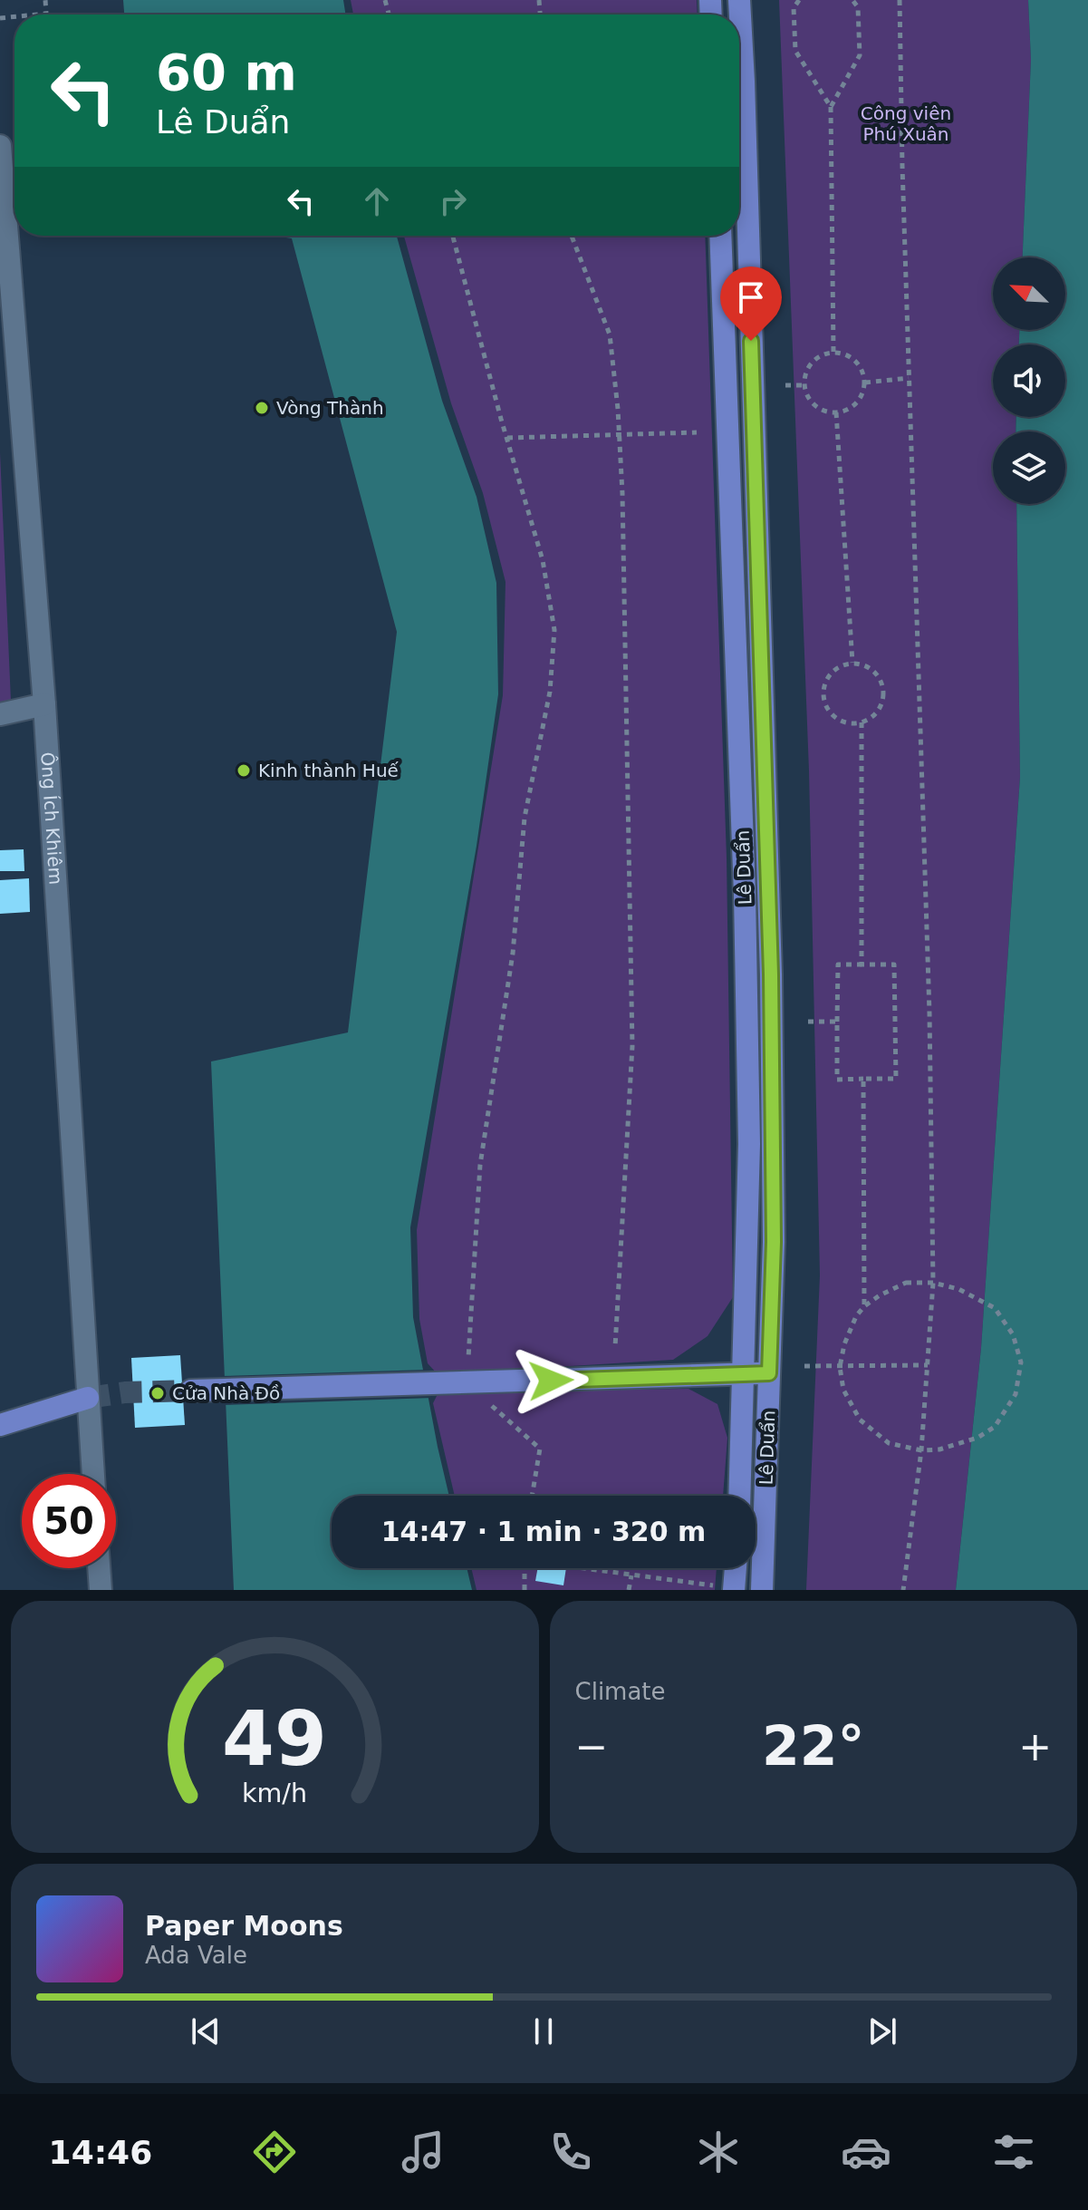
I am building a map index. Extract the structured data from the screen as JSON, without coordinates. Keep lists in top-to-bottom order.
{
  "streets": {
    "main road": ["Lê Duẩn"],
    "street": ["Ông Ích Khiêm"]
  },
  "parks": ["Công viên Phú Xuân"],
  "places": ["Vòng Thành", "Kinh thành Huế", "Cửa Nhà Đồ"],
  "north": "top left",
  "page": {
    "turn": ["60 m", "Lê Duẩn"],
    "limit": "50",
    "trip": "14:47 · 1 min · 320 m",
    "tile": "Climate",
    "heat": ["−", "22°", "+"],
    "song": ["Paper Moons", "Ada Vale"],
    "tabs": "14:46",
    "gauge": ["49", "km/h"]
  }
}
